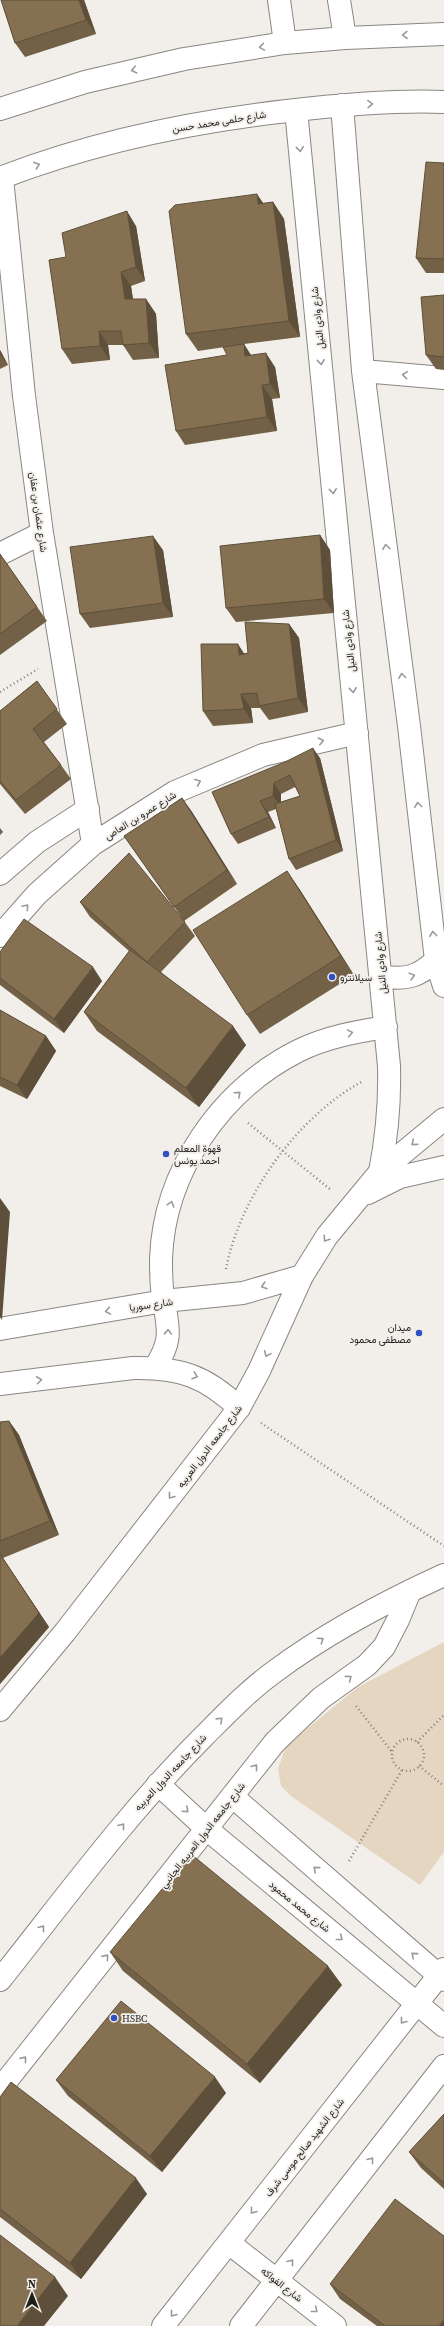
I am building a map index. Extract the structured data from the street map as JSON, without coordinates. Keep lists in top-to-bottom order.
{
  "streets": {
    "street": [
      "شارع حلمى محمد حسن",
      "شارع وادى النيل",
      "شارع عثمان بن عفان",
      "شارع عمرو بن العاص",
      "شارع سوريا",
      "شارع جامعه الدول العربيه",
      "شارع جامعه الدول العربيه الجانبي",
      "شارع محمد محمود",
      "شارع الشهيد صالح موسى شرف",
      "شارع الفواكه"
    ]
  },
  "crossings": [
    ["شارع حلمى محمد حسن", "شارع وادى النيل"],
    ["شارع حلمى محمد حسن", "شارع عثمان بن عفان"],
    ["شارع وادى النيل", "شارع عمرو بن العاص"],
    ["شارع وادى النيل", "شارع جامعه الدول العربيه"],
    ["شارع عثمان بن عفان", "شارع عمرو بن العاص"],
    ["شارع سوريا", "شارع جامعه الدول العربيه"],
    ["شارع جامعه الدول العربيه", "شارع جامعه الدول العربيه الجانبي"],
    ["شارع جامعه الدول العربيه", "شارع محمد محمود"],
    ["شارع جامعه الدول العربيه الجانبي", "شارع محمد محمود"],
    ["شارع محمد محمود", "شارع الشهيد صالح موسى شرف"],
    ["شارع الشهيد صالح موسى شرف", "شارع الفواكه"]
  ],
  "one_way": ["شارع عمرو بن العاص", "شارع جامعه الدول العربيه الجانبي", "شارع الفواكه"],
  "places": [
    "سيلانترو",
    "قهوة المعلم احمد يونس",
    "ميدان مصطفى محمود",
    "HSBC"
  ],
  "north": "top"
}
